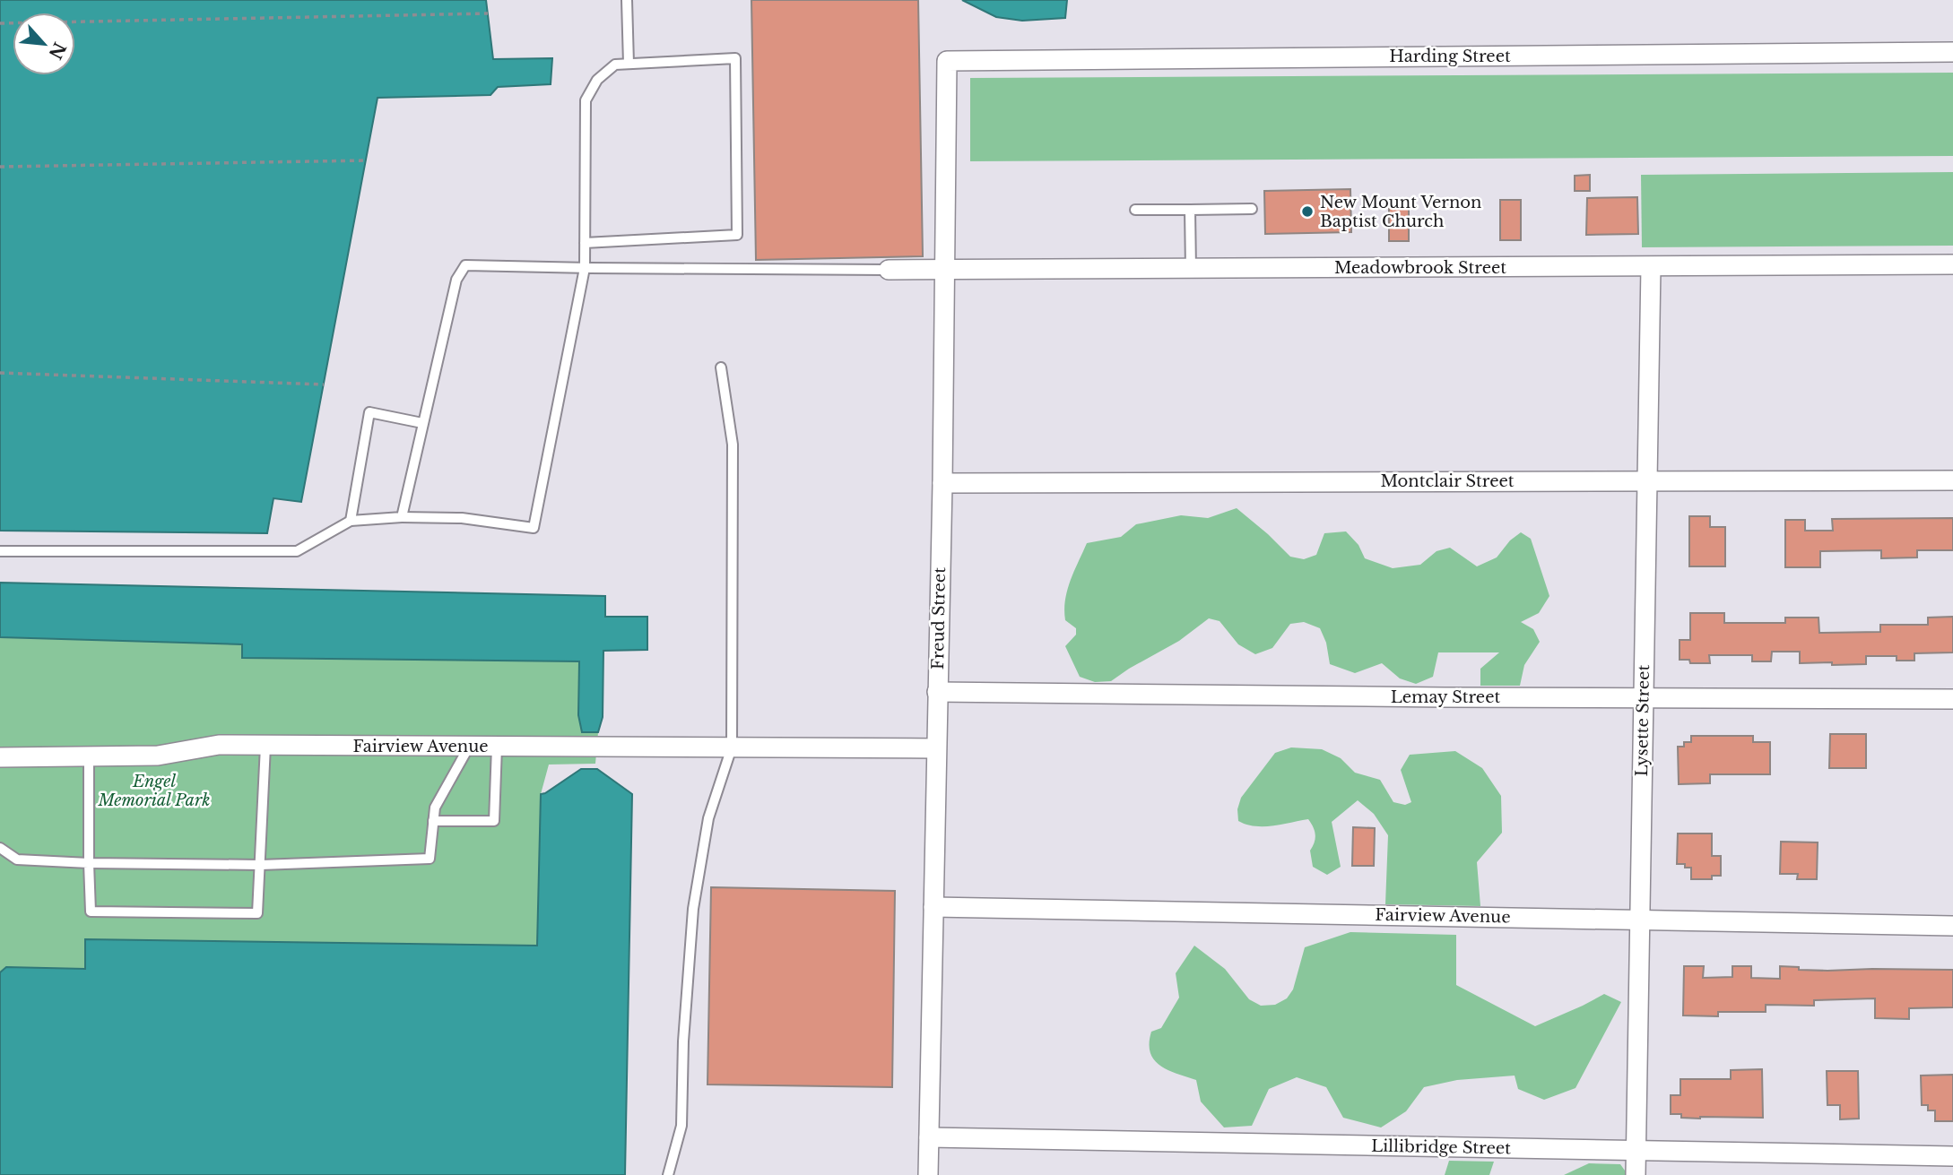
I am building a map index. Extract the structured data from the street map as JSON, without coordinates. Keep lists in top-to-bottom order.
{
  "streets": {
    "street": [
      "Harding Street",
      "Meadowbrook Street",
      "Montclair Street",
      "Freud Street",
      "Lemay Street",
      "Lysette Street",
      "Fairview Avenue",
      "Lillibridge Street"
    ]
  },
  "crossings": [
    ["Harding Street", "Freud Street"],
    ["Meadowbrook Street", "Freud Street"],
    ["Meadowbrook Street", "Lysette Street"],
    ["Montclair Street", "Freud Street"],
    ["Montclair Street", "Lysette Street"],
    ["Freud Street", "Lemay Street"],
    ["Freud Street", "Fairview Avenue"],
    ["Freud Street", "Lillibridge Street"],
    ["Lemay Street", "Lysette Street"],
    ["Lysette Street", "Fairview Avenue"],
    ["Lysette Street", "Lillibridge Street"]
  ],
  "parks": ["Engel Memorial Park"],
  "places": ["New Mount Vernon Baptist Church"],
  "north": "bottom right"
}
